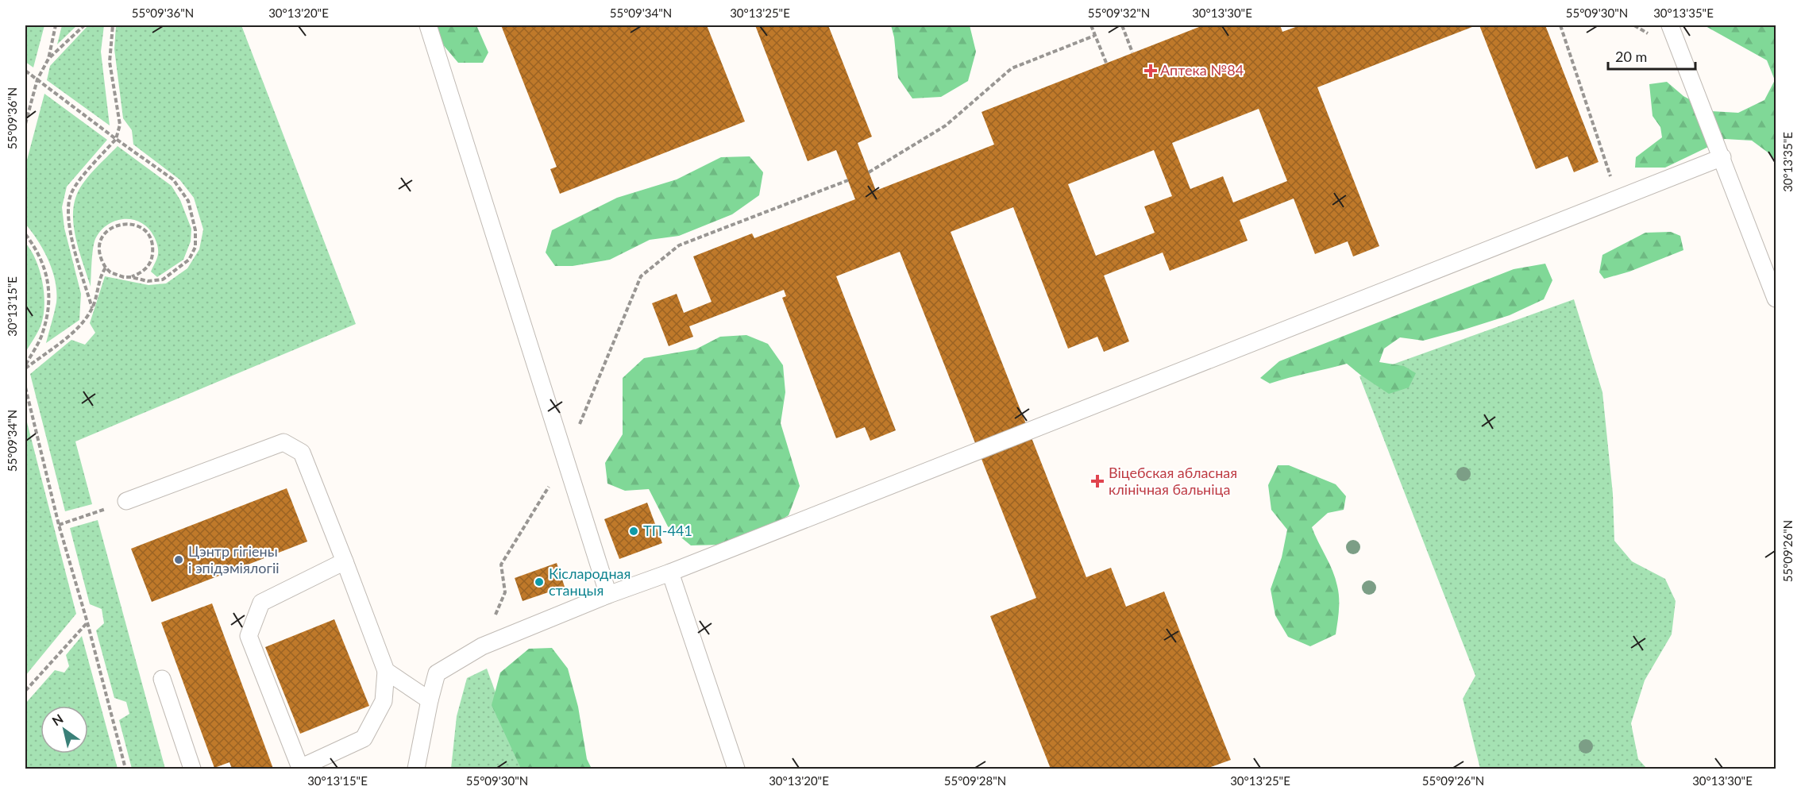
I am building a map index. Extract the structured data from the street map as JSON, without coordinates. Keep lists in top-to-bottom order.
{
  "places": {
    "health": ["Аптека №84", "Віцебская абласная клінічная бальніца"],
    "other": ["ТП-441", "Цэнтр гігіены і эпідэміялогіі", "Кіслародная станцыя"]
  },
  "scale_bar": "20 m",
  "north": "top left",
  "coordinates": [
    "55°09'36\"N",
    "30°13'20\"E",
    "55°09'34\"N",
    "30°13'25\"E",
    "55°09'32\"N",
    "30°13'30\"E",
    "55°09'30\"N",
    "30°13'35\"E",
    "30°13'15\"E",
    "55°09'26\"N",
    "55°09'28\"N"
  ]
}
